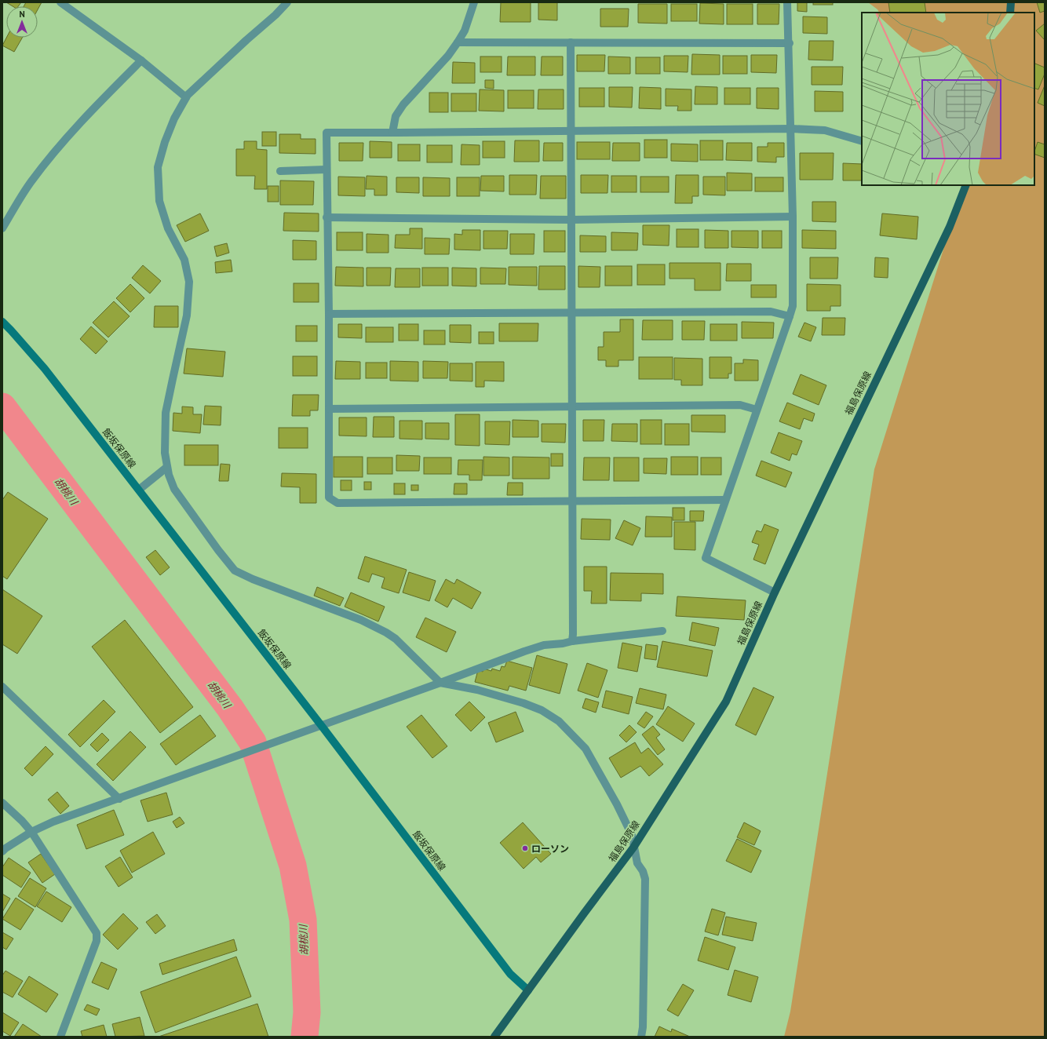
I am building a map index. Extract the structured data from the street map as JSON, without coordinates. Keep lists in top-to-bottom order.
{
  "streets": {
    "main road": ["福島保原線", "飯坂保原線"]
  },
  "crossings": [
    ["福島保原線", "飯坂保原線"]
  ],
  "water": ["胡桃川"],
  "places": ["ローソン"],
  "north": "top"
}
